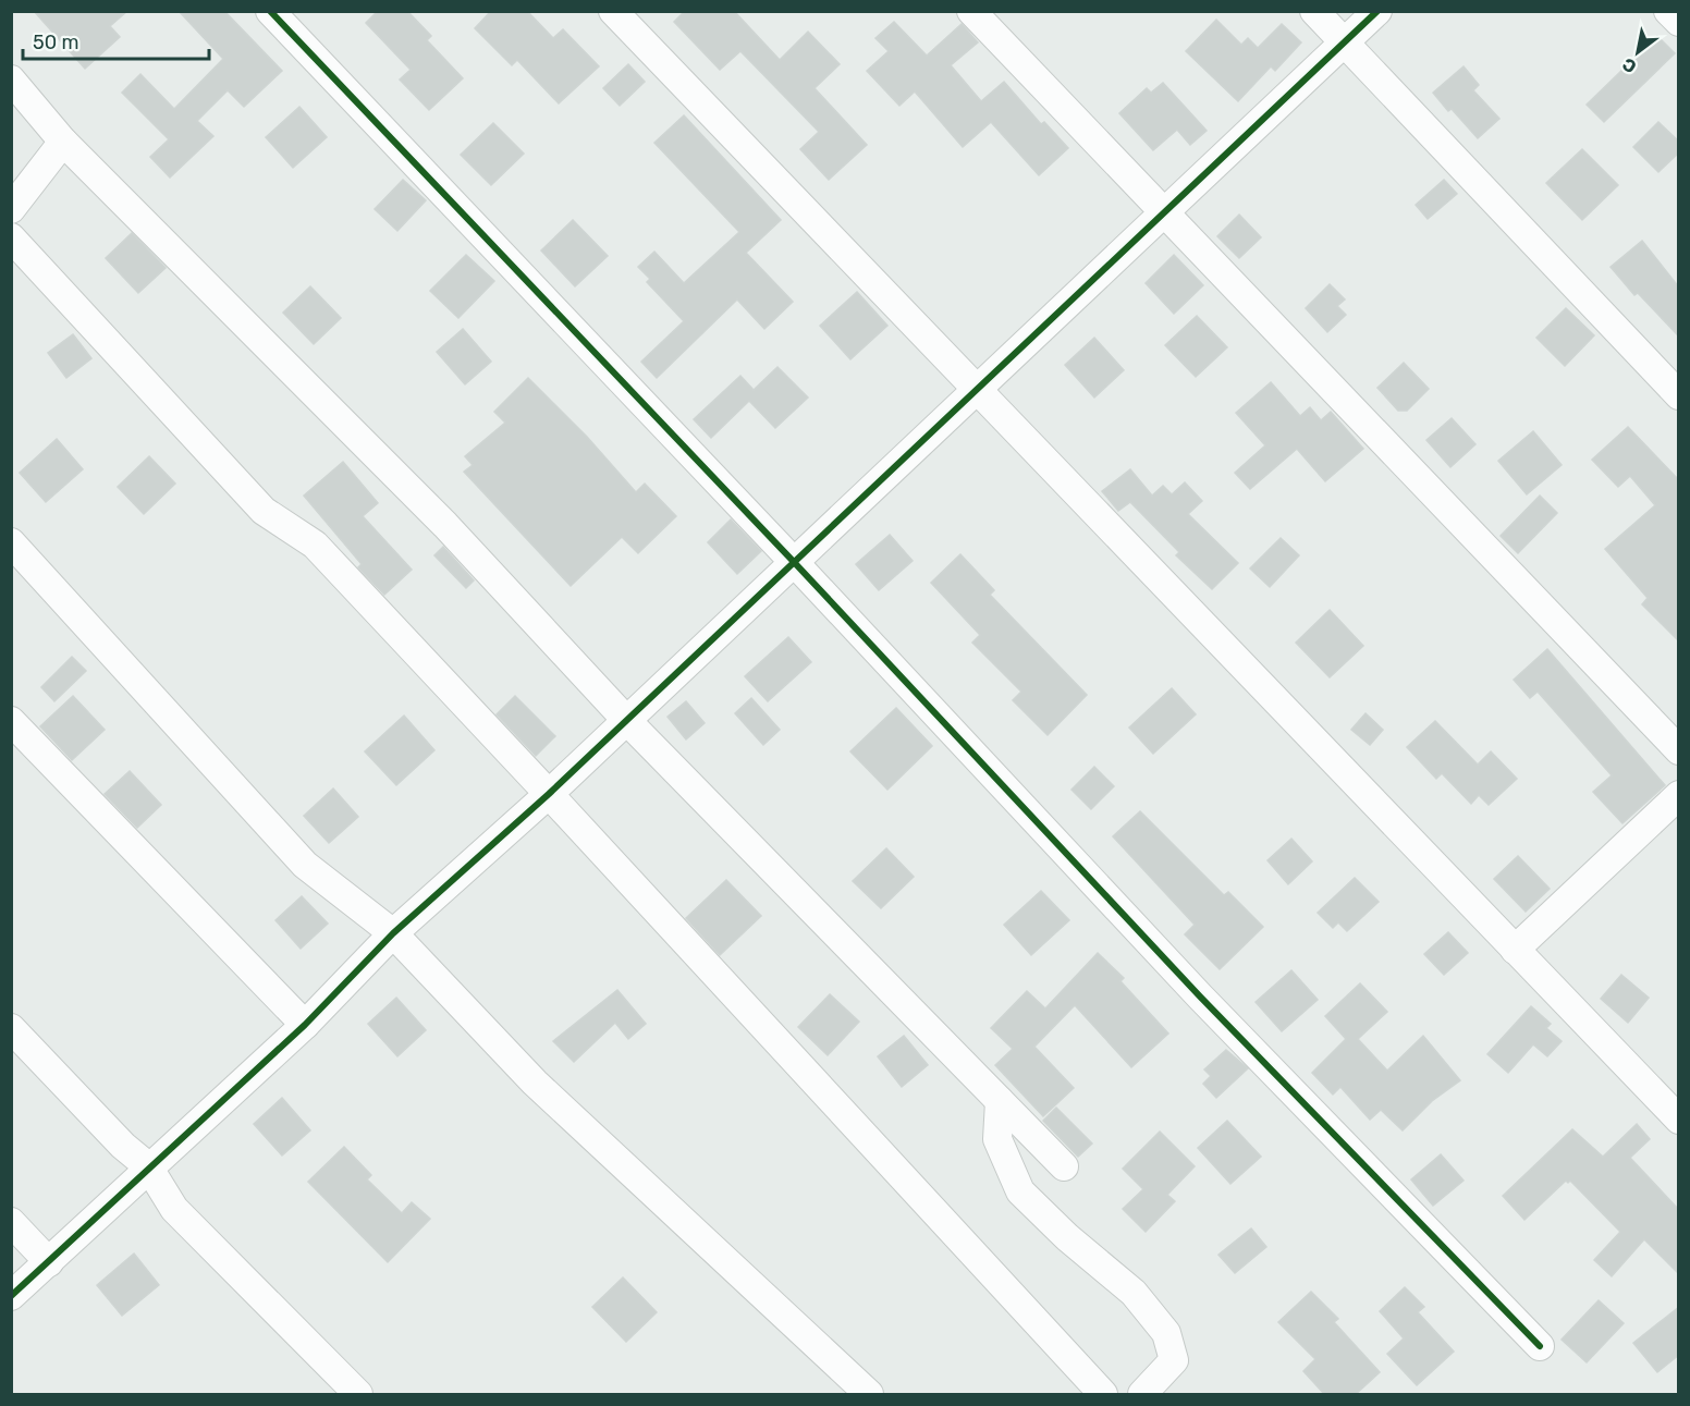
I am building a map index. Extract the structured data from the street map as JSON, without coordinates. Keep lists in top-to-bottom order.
{
  "scale_bar": "50 m",
  "north": "bottom left"
}
